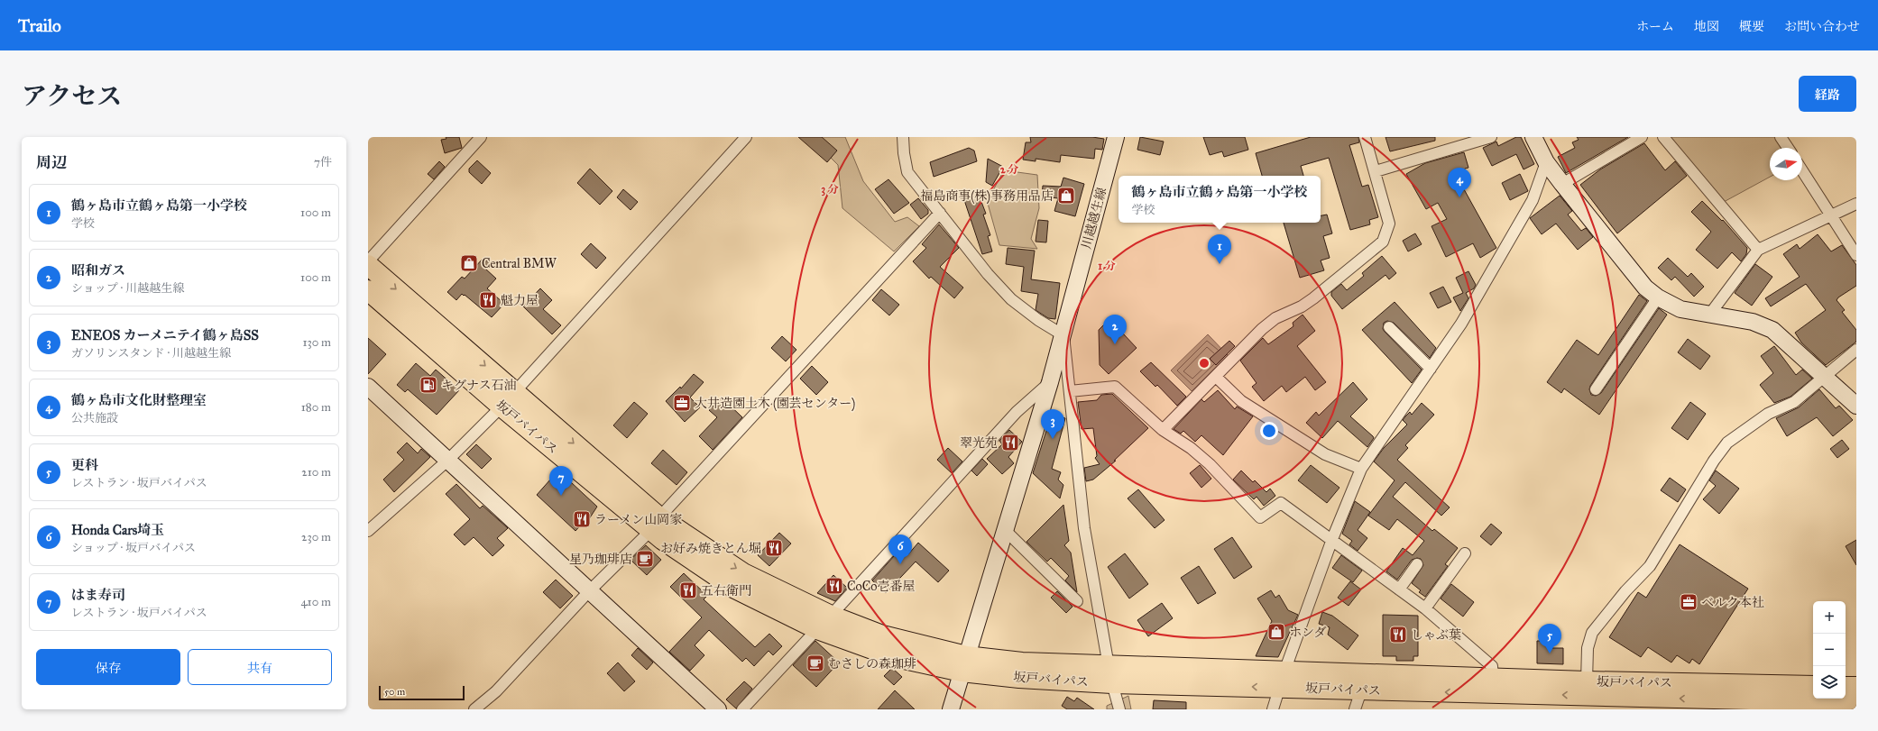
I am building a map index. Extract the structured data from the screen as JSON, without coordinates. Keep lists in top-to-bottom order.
{
  "streets": {
    "highway": ["坂戸バイパス"],
    "street": ["川越越生線"]
  },
  "crossings": [
    ["川越越生線", "坂戸バイパス"]
  ],
  "places": {
    "shop": ["福島商事(株)事務用品店", "Central BMW", "ホンダ"],
    "restaurant": [
      "魁力屋",
      "翠光苑",
      "ラーメン山岡家",
      "お好み焼きとん堀",
      "CoCo壱番屋",
      "五右衛門",
      "しゃぶ葉"
    ],
    "fuel station": ["キグナス石油"],
    "office": ["大井造園土木 (園芸センター)", "ベルク本社"],
    "cafe": ["星乃珈琲店", "むさしの森珈琲"]
  },
  "scale_bar": "50 m",
  "north": "right",
  "page": {
    "header": "Trailo",
    "nav": [
      "ホーム",
      "地図",
      "概要",
      "お問い合わせ"
    ],
    "title": "アクセス",
    "buttons": [
      "経路",
      ["保存", "共有"]
    ],
    "heading": ["周辺", "7件"],
    "pins": [
      "4",
      "1",
      "2",
      "3",
      "7",
      "6",
      "5"
    ],
    "popup": ["鶴ヶ島市立鶴ヶ島第一小学校", "学校"],
    "list": [
      {
        "mark": "1",
        "name": "鶴ヶ島市立鶴ヶ島第一小学校",
        "note": "学校",
        "value": "100 m"
      },
      {
        "mark": "2",
        "name": "昭和ガス",
        "note": "ショップ · 川越越生線",
        "value": "100 m"
      },
      {
        "mark": "3",
        "name": "ENEOS カーメニテイ鶴ヶ島SS",
        "note": "ガソリンスタンド · 川越越生線",
        "value": "130 m"
      },
      {
        "mark": "4",
        "name": "鶴ヶ島市文化財整理室",
        "note": "公共施設",
        "value": "180 m"
      },
      {
        "mark": "5",
        "name": "更科",
        "note": "レストラン · 坂戸バイパス",
        "value": "210 m"
      },
      {
        "mark": "6",
        "name": "Honda Cars埼玉",
        "note": "ショップ · 坂戸バイパス",
        "value": "230 m"
      },
      {
        "mark": "7",
        "name": "はま寿司",
        "note": "レストラン · 坂戸バイパス",
        "value": "410 m"
      }
    ],
    "map_buttons": ["+", "−"],
    "scale": "50 m"
  },
  "rings": ["2 分", "3 分", "1 分"]
}
